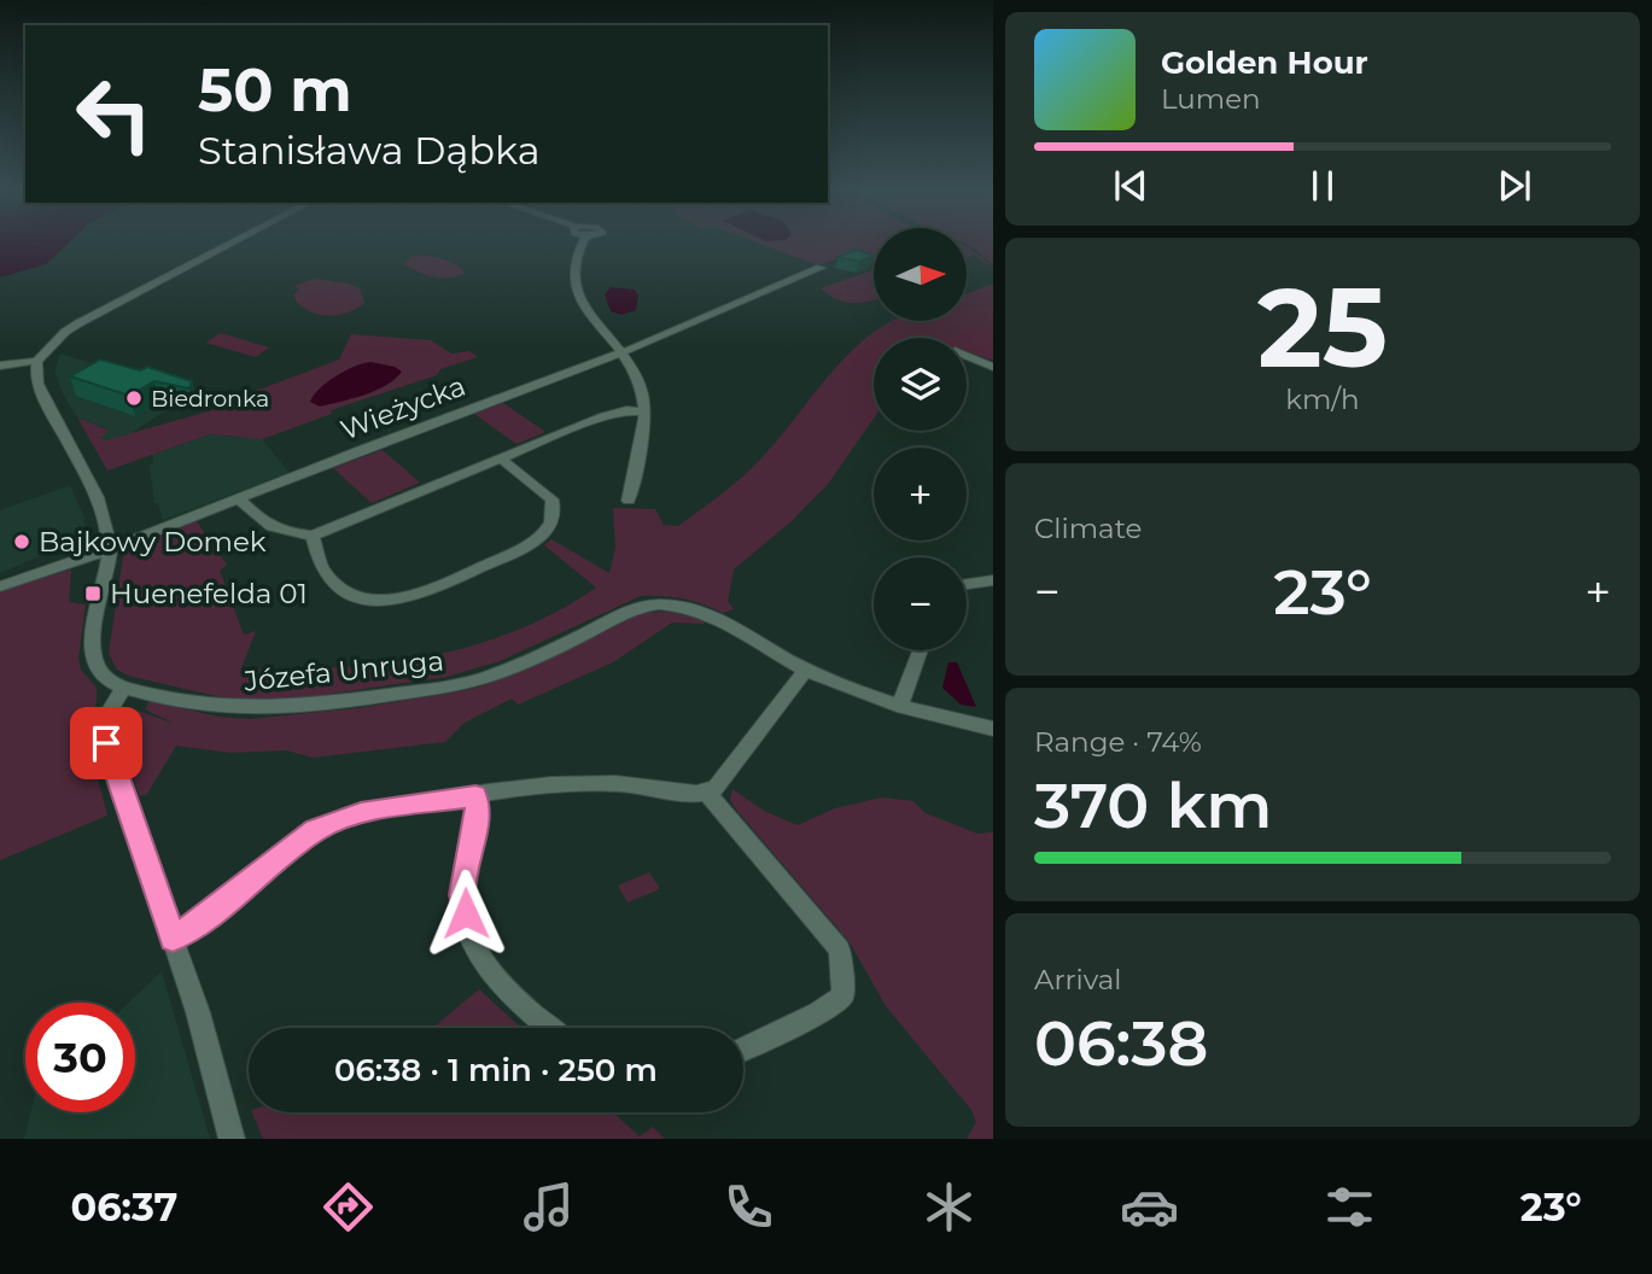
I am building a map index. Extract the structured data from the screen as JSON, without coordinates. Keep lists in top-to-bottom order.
{
  "streets": {
    "street": ["Wieżycka", "Józefa Unruga"]
  },
  "places": {
    "other": ["Biedronka", "Bajkowy Domek"],
    "transit": ["Huenefelda 01"]
  },
  "north": "right",
  "page": {
    "turn": ["50 m", "Stanisława Dąbka"],
    "song": ["Golden Hour", "Lumen"],
    "map_buttons": ["+", "−"],
    "tile": [
      ["25", "km/h"],
      "Climate",
      ["Range · 74%", "370 km"],
      ["Arrival", "06:38"]
    ],
    "heat": ["−", "23°", "+"],
    "limit": "30",
    "trip": "06:38 · 1 min · 250 m",
    "tabs": ["06:37", "23°"]
  }
}
